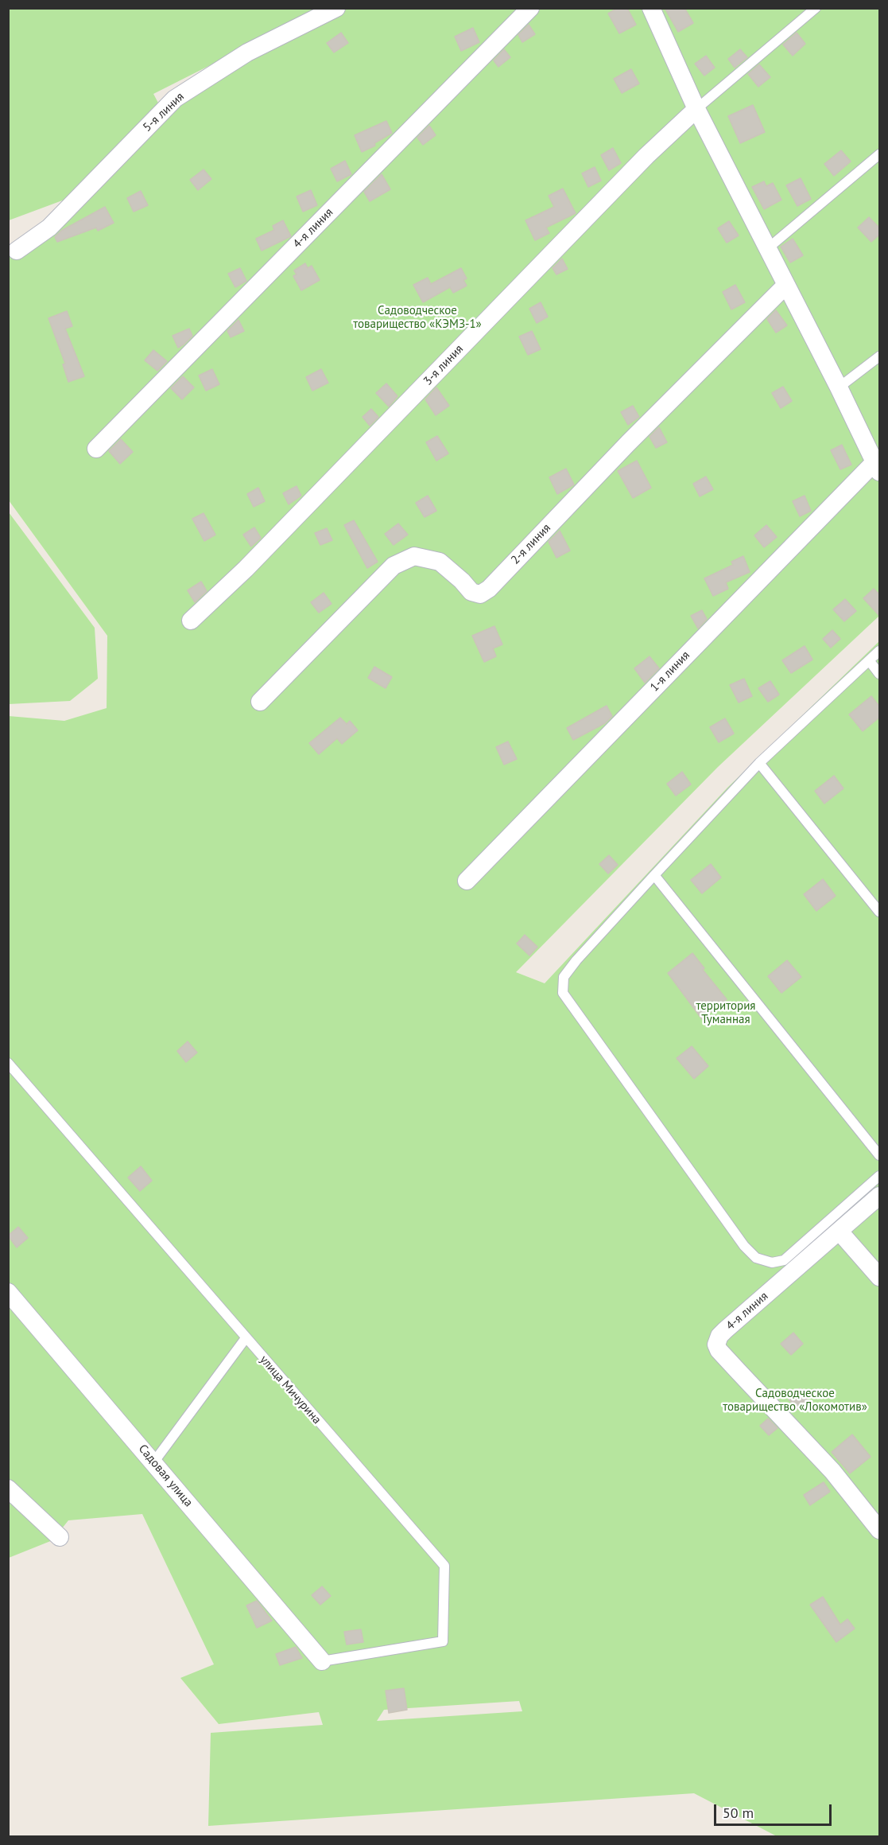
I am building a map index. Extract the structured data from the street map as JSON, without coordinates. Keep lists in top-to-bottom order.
{
  "streets": {
    "street": [
      "5-я линия",
      "4-я линия",
      "3-я линия",
      "2-я линия",
      "1-я линия",
      "Садовая улица"
    ],
    "lane": ["улица Мичурина"]
  },
  "crossings": [
    ["улица Мичурина", "Садовая улица"]
  ],
  "parks": ["Садоводческое товарищество «КЭМЗ-1»", "территория Туманная", "Садоводческое товарищество «Локомотив»"],
  "scale_bar": "50 m"
}
